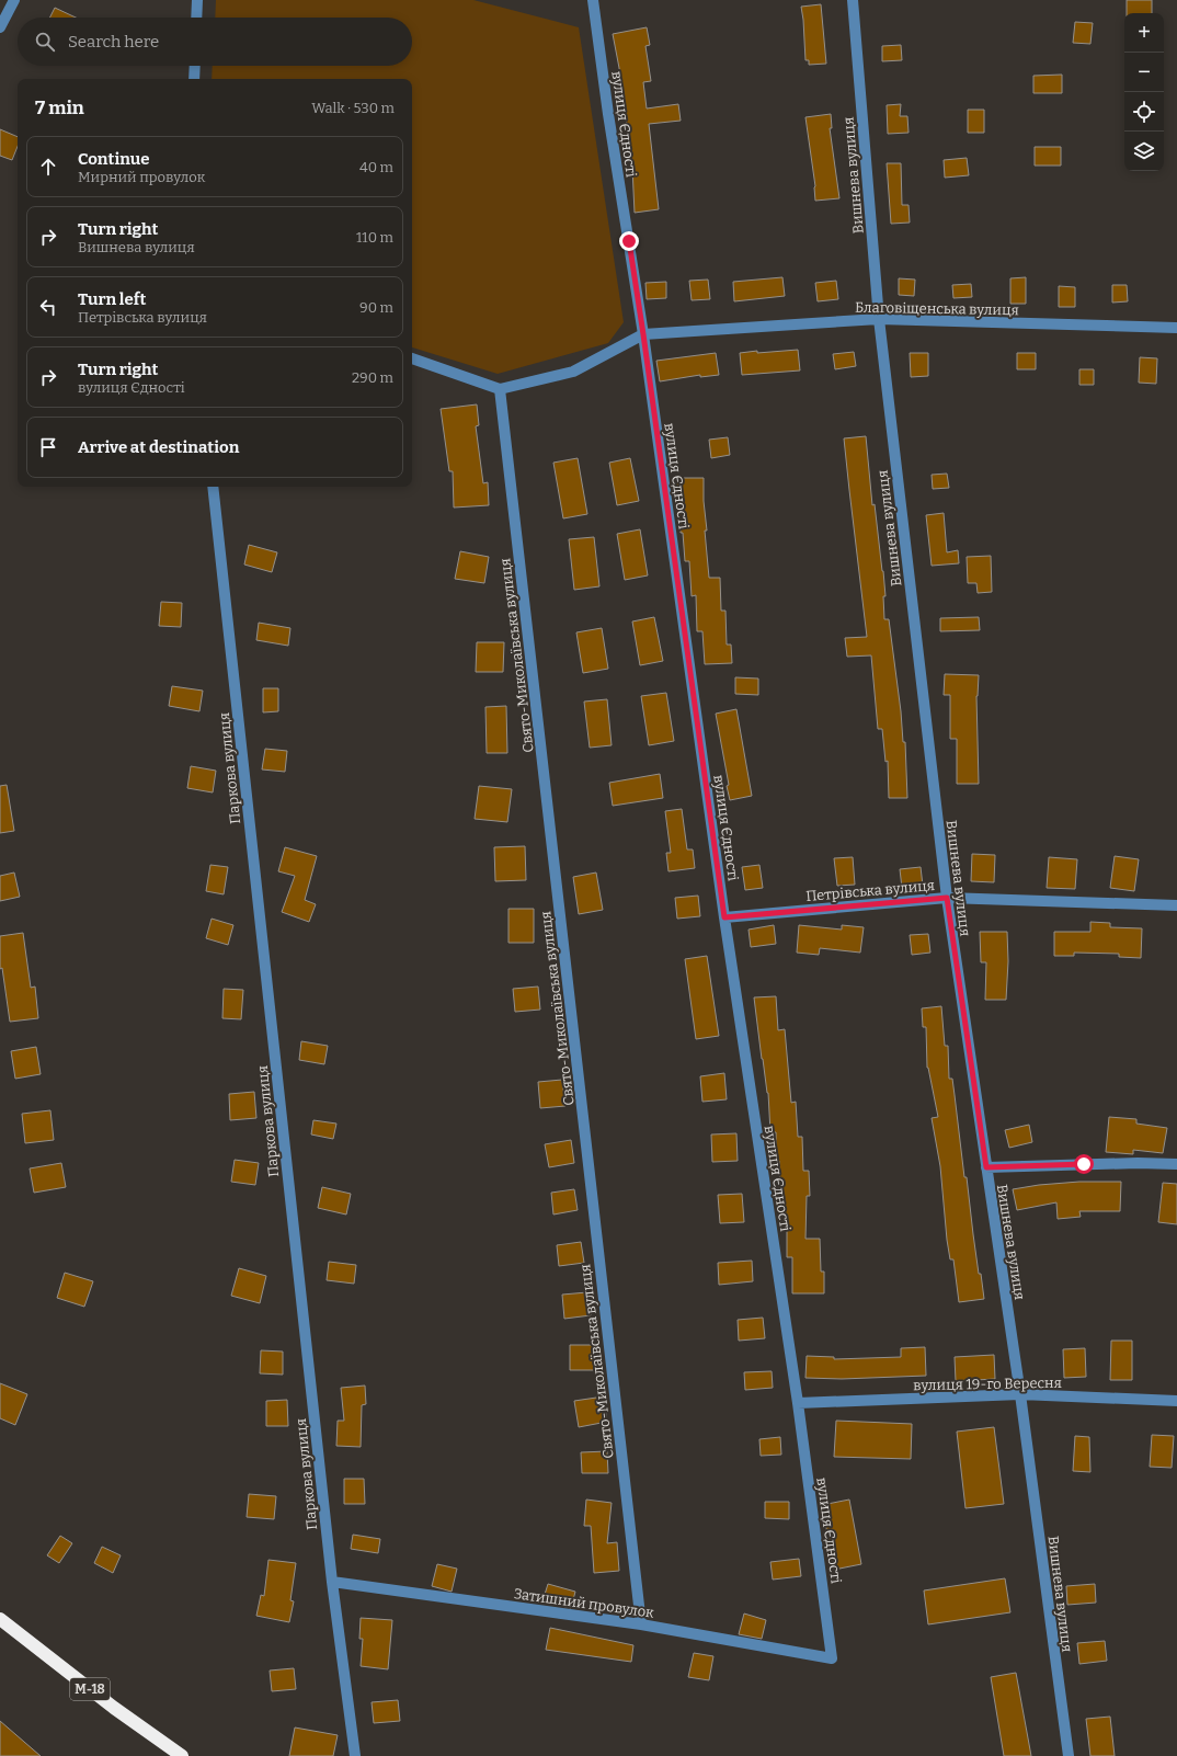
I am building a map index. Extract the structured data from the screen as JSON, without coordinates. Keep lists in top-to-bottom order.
{
  "streets": {
    "highway": ["М-18"],
    "street": [
      "вулиця Єдності",
      "Вишнева вулиця",
      "Благовіщенська вулиця",
      "Свято-Миколаївська вулиця",
      "Паркова вулиця",
      "Петрівська вулиця",
      "вулиця 19-го Вересня",
      "Затишний провулок"
    ]
  },
  "crossings": [
    ["вулиця Єдності", "Благовіщенська вулиця"],
    ["вулиця Єдності", "Петрівська вулиця"],
    ["вулиця Єдності", "вулиця 19-го Вересня"],
    ["вулиця Єдності", "Затишний провулок"],
    ["Вишнева вулиця", "Благовіщенська вулиця"],
    ["Вишнева вулиця", "Петрівська вулиця"],
    ["Вишнева вулиця", "вулиця 19-го Вересня"],
    ["Свято-Миколаївська вулиця", "Затишний провулок"],
    ["Паркова вулиця", "Затишний провулок"]
  ],
  "page": {
    "map_buttons": ["+", "−"],
    "search": "Search here",
    "heading": ["7 min", "Walk · 530 m"],
    "list": [
      ["Continue", "Мирний провулок", "40 m"],
      ["Turn right", "Вишнева вулиця", "110 m"],
      ["Turn left", "Петрівська вулиця", "90 m"],
      ["Turn right", "вулиця Єдності", "290 m"],
      "Arrive at destination"
    ]
  }
}
